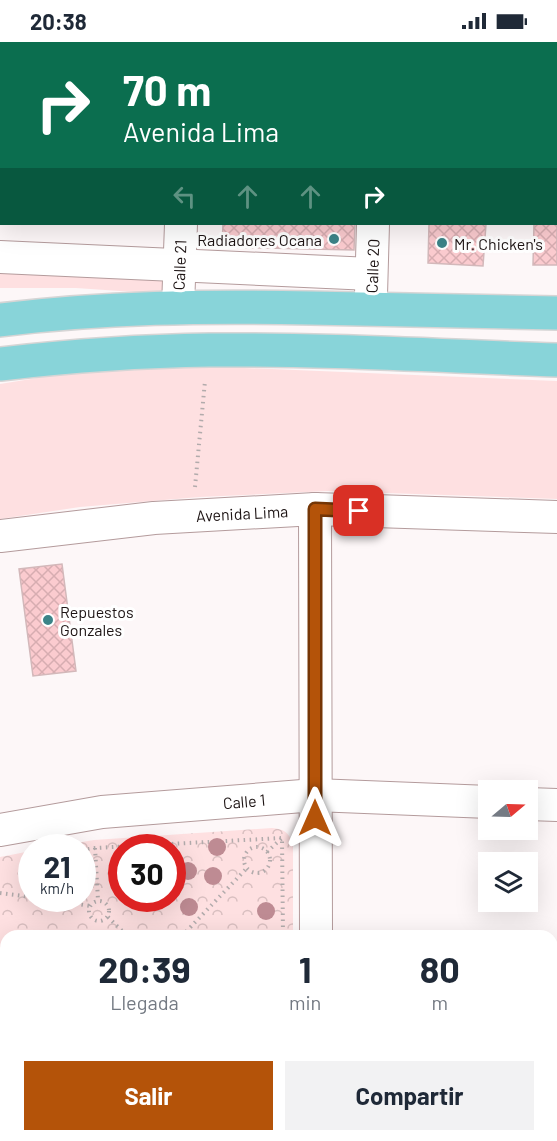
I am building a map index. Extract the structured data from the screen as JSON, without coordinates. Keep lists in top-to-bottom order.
{
  "streets": {
    "street": [
      "Calle 21",
      "Calle 20",
      "Avenida Lima",
      "Calle 1"
    ]
  },
  "places": ["Radiadores Ocana", "Mr. Chicken's", "Repuestos Gonzales"],
  "north": "right",
  "page": {
    "status": "20:38",
    "turn": ["70 m", "Avenida Lima"],
    "speed": "21 km/h",
    "limit": "30",
    "eta": [
      "20:39",
      "Llegada",
      "1",
      "min",
      "80",
      "m"
    ],
    "buttons": ["Salir", "Compartir"]
  }
}
